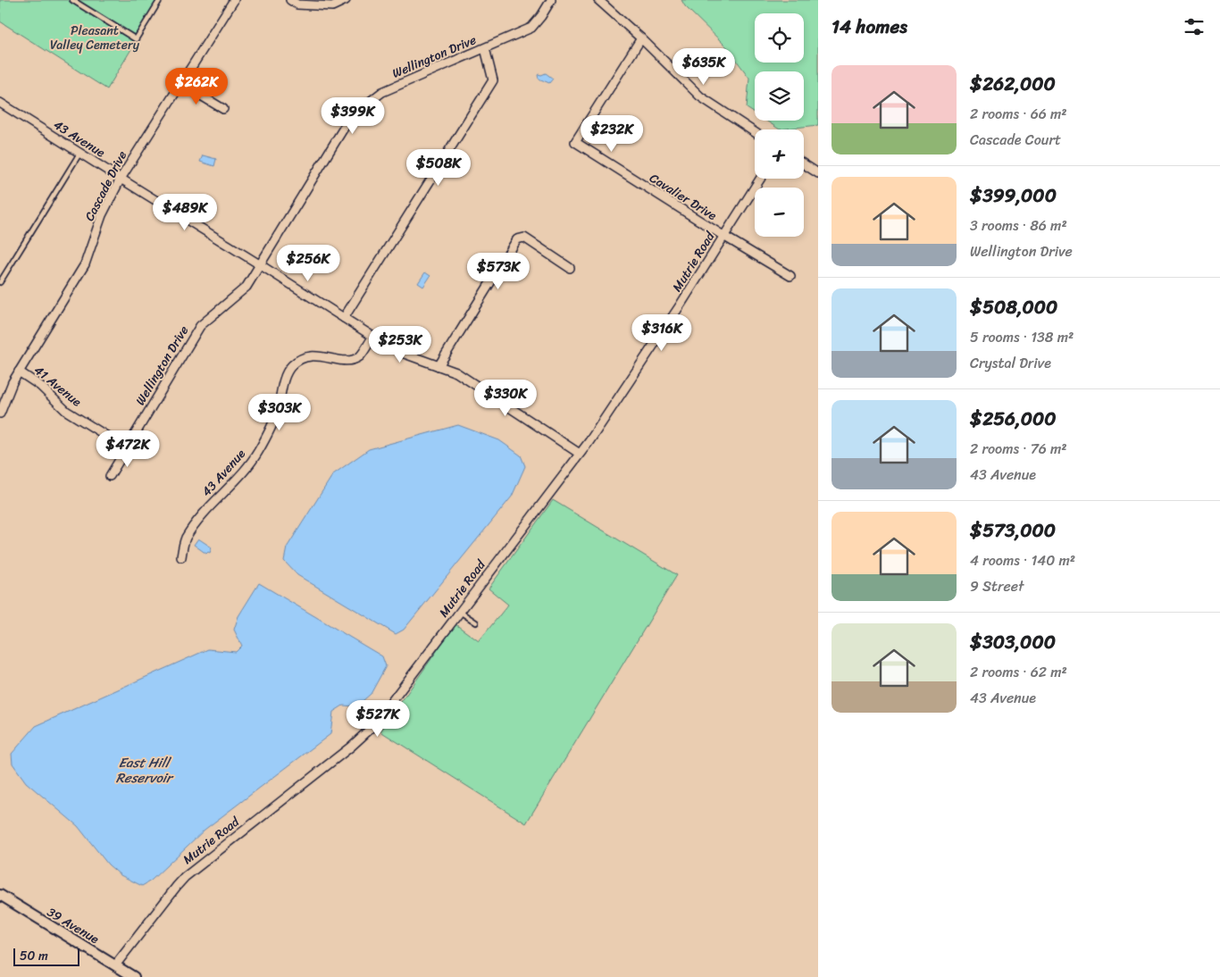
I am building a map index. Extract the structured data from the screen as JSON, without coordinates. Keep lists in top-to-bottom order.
{
  "streets": {
    "street": [
      "Wellington Drive",
      "43 Avenue",
      "Cascade Drive",
      "Cavalier Drive",
      "Mutrie Road",
      "41 Avenue",
      "39 Avenue"
    ]
  },
  "crossings": [
    ["Wellington Drive", "43 Avenue"],
    ["Wellington Drive", "41 Avenue"],
    ["43 Avenue", "Cascade Drive"],
    ["43 Avenue", "Mutrie Road"],
    ["Cascade Drive", "41 Avenue"],
    ["Cavalier Drive", "Mutrie Road"],
    ["Mutrie Road", "39 Avenue"]
  ],
  "water": ["East Hill Reservoir"],
  "parks": ["Pleasant Valley Cemetery"],
  "scale_bar": "50 m",
  "page": {
    "heading": "14 homes",
    "map_buttons": ["+", "−"],
    "price": [
      "$635K",
      "$262K",
      "$399K",
      "$232K",
      "$508K",
      "$489K",
      "$256K",
      "$573K",
      "$316K",
      "$253K",
      "$330K",
      "$303K",
      "$472K",
      "$527K"
    ],
    "list": [
      {
        "name": "$262,000",
        "note": "2 rooms · 66 m² · Cascade Court"
      },
      {
        "name": "$399,000",
        "note": "3 rooms · 86 m² · Wellington Drive"
      },
      {
        "name": "$508,000",
        "note": "5 rooms · 138 m² · Crystal Drive"
      },
      {
        "name": "$256,000",
        "note": "2 rooms · 76 m² · 43 Avenue"
      },
      {
        "name": "$573,000",
        "note": "4 rooms · 140 m² · 9 Street"
      },
      {
        "name": "$303,000",
        "note": "2 rooms · 62 m² · 43 Avenue"
      }
    ],
    "scale": "50 m"
  }
}
